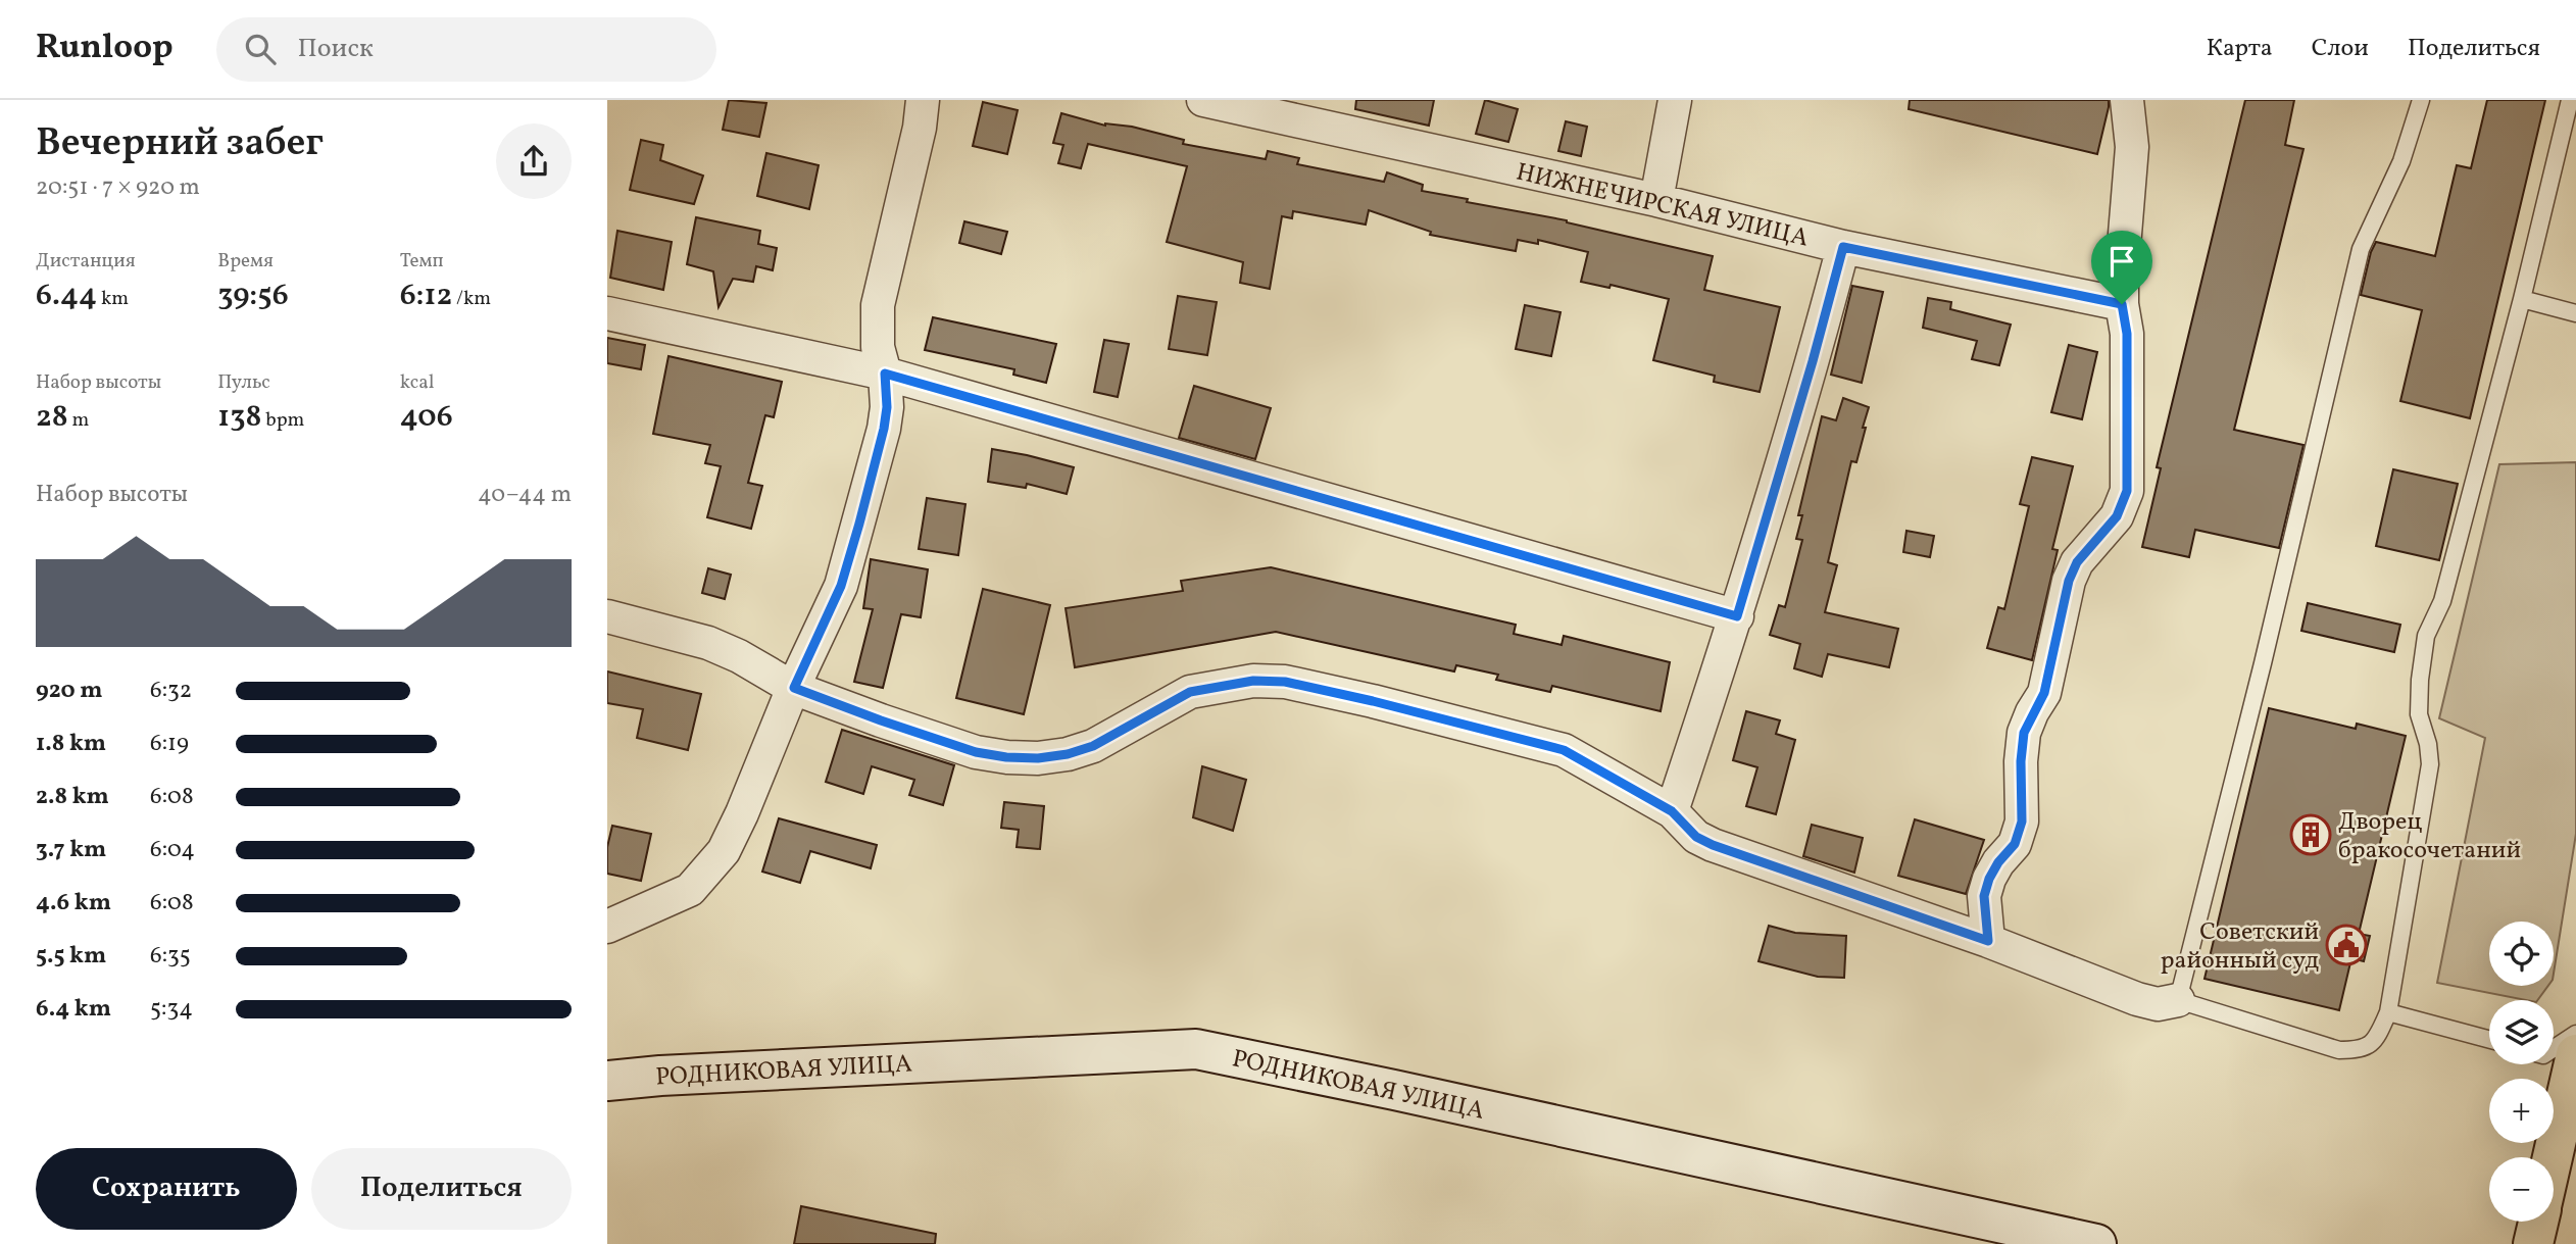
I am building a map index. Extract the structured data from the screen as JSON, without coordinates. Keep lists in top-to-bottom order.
{
  "streets": {
    "main road": ["РОДНИКОВАЯ УЛИЦА"],
    "street": ["НИЖНЕЧИРСКАЯ УЛИЦА"]
  },
  "places": {
    "building": ["Дворец бракосочетаний"],
    "public building": ["Советский районный суд"]
  },
  "page": {
    "header": "Runloop",
    "search": "Поиск",
    "nav": ["Карта", "Слои", "Поделиться"],
    "heading": ["Вечерний забег", "20:51 · 7 × 920 m"],
    "stats": [
      ["Дистанция", "6.44 km"],
      ["Время", "39:56"],
      ["Темп", "6:12 /km"],
      ["Набор высоты", "28 m"],
      ["Пульс", "138 bpm"],
      ["kcal", "406"]
    ],
    "chart": ["Набор высоты", "40–44 m"],
    "list": [
      {
        "name": "920 m",
        "note": "6:32"
      },
      {
        "name": "1.8 km",
        "note": "6:19"
      },
      {
        "name": "2.8 km",
        "note": "6:08"
      },
      {
        "name": "3.7 km",
        "note": "6:04"
      },
      {
        "name": "4.6 km",
        "note": "6:08"
      },
      {
        "name": "5.5 km",
        "note": "6:35"
      },
      {
        "name": "6.4 km",
        "note": "5:34"
      }
    ],
    "map_buttons": ["+", "−"],
    "buttons": ["Сохранить", "Поделиться"]
  }
}
